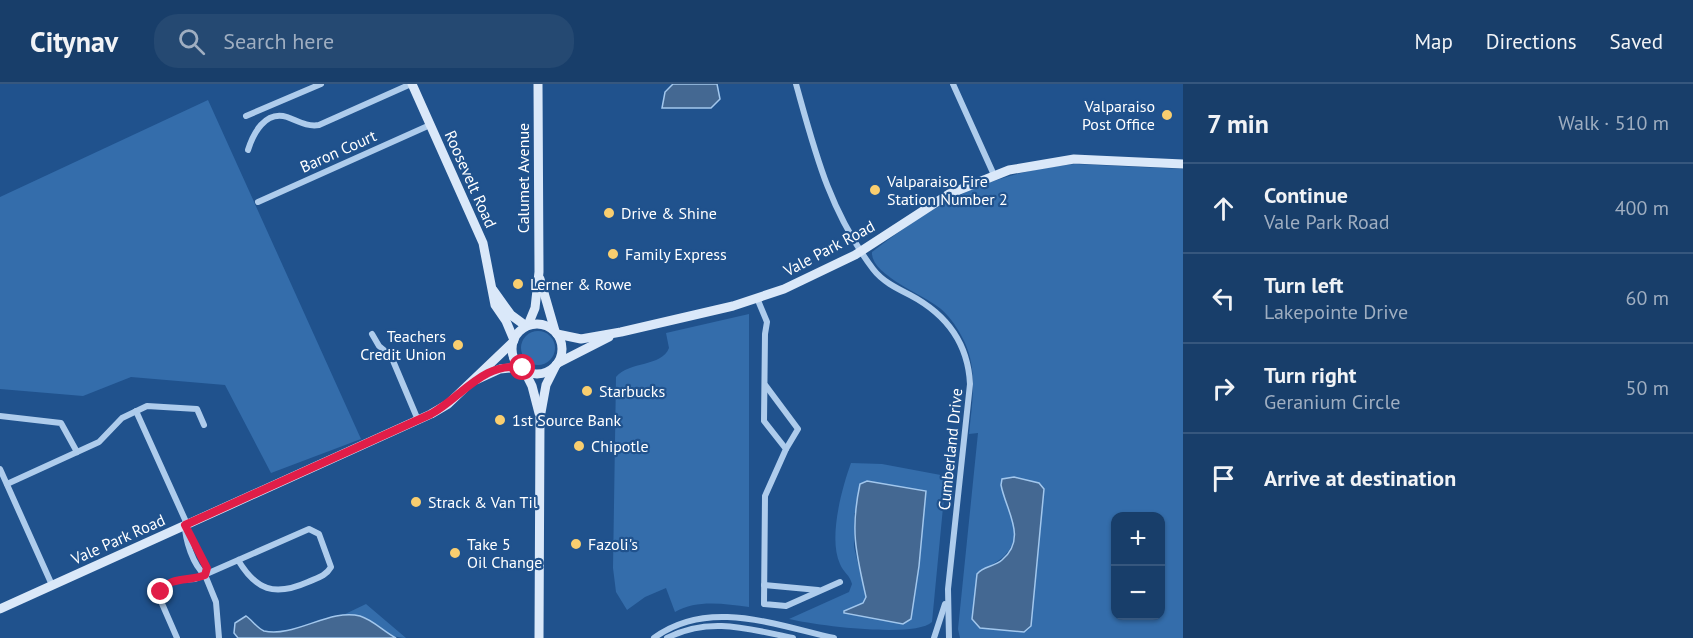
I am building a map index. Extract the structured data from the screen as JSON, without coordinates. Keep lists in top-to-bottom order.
{
  "streets": {
    "main road": ["Calumet Avenue", "Roosevelt Road", "Vale Park Road"],
    "street": ["Baron Court", "Cumberland Drive"]
  },
  "crossings": [
    ["Baron Court", "Roosevelt Road"],
    ["Calumet Avenue", "Roosevelt Road"],
    ["Calumet Avenue", "Vale Park Road"],
    ["Roosevelt Road", "Vale Park Road"],
    ["Vale Park Road", "Cumberland Drive"]
  ],
  "places": [
    "Valparaiso Post Office",
    "Valparaiso Fire Station Number 2",
    "Drive & Shine",
    "Family Express",
    "Lerner & Rowe",
    "Teachers Credit Union",
    "Starbucks",
    "1st Source Bank",
    "Chipotle",
    "Strack & Van Til",
    "Fazoli's",
    "Take 5 Oil Change"
  ],
  "page": {
    "header": "Citynav",
    "search": "Search here",
    "nav": ["Map", "Directions", "Saved"],
    "heading": ["7 min", "Walk · 510 m"],
    "list": [
      ["Continue", "Vale Park Road", "400 m"],
      ["Turn left", "Lakepointe Drive", "60 m"],
      ["Turn right", "Geranium Circle", "50 m"],
      "Arrive at destination"
    ],
    "map_buttons": ["+", "−"]
  }
}
